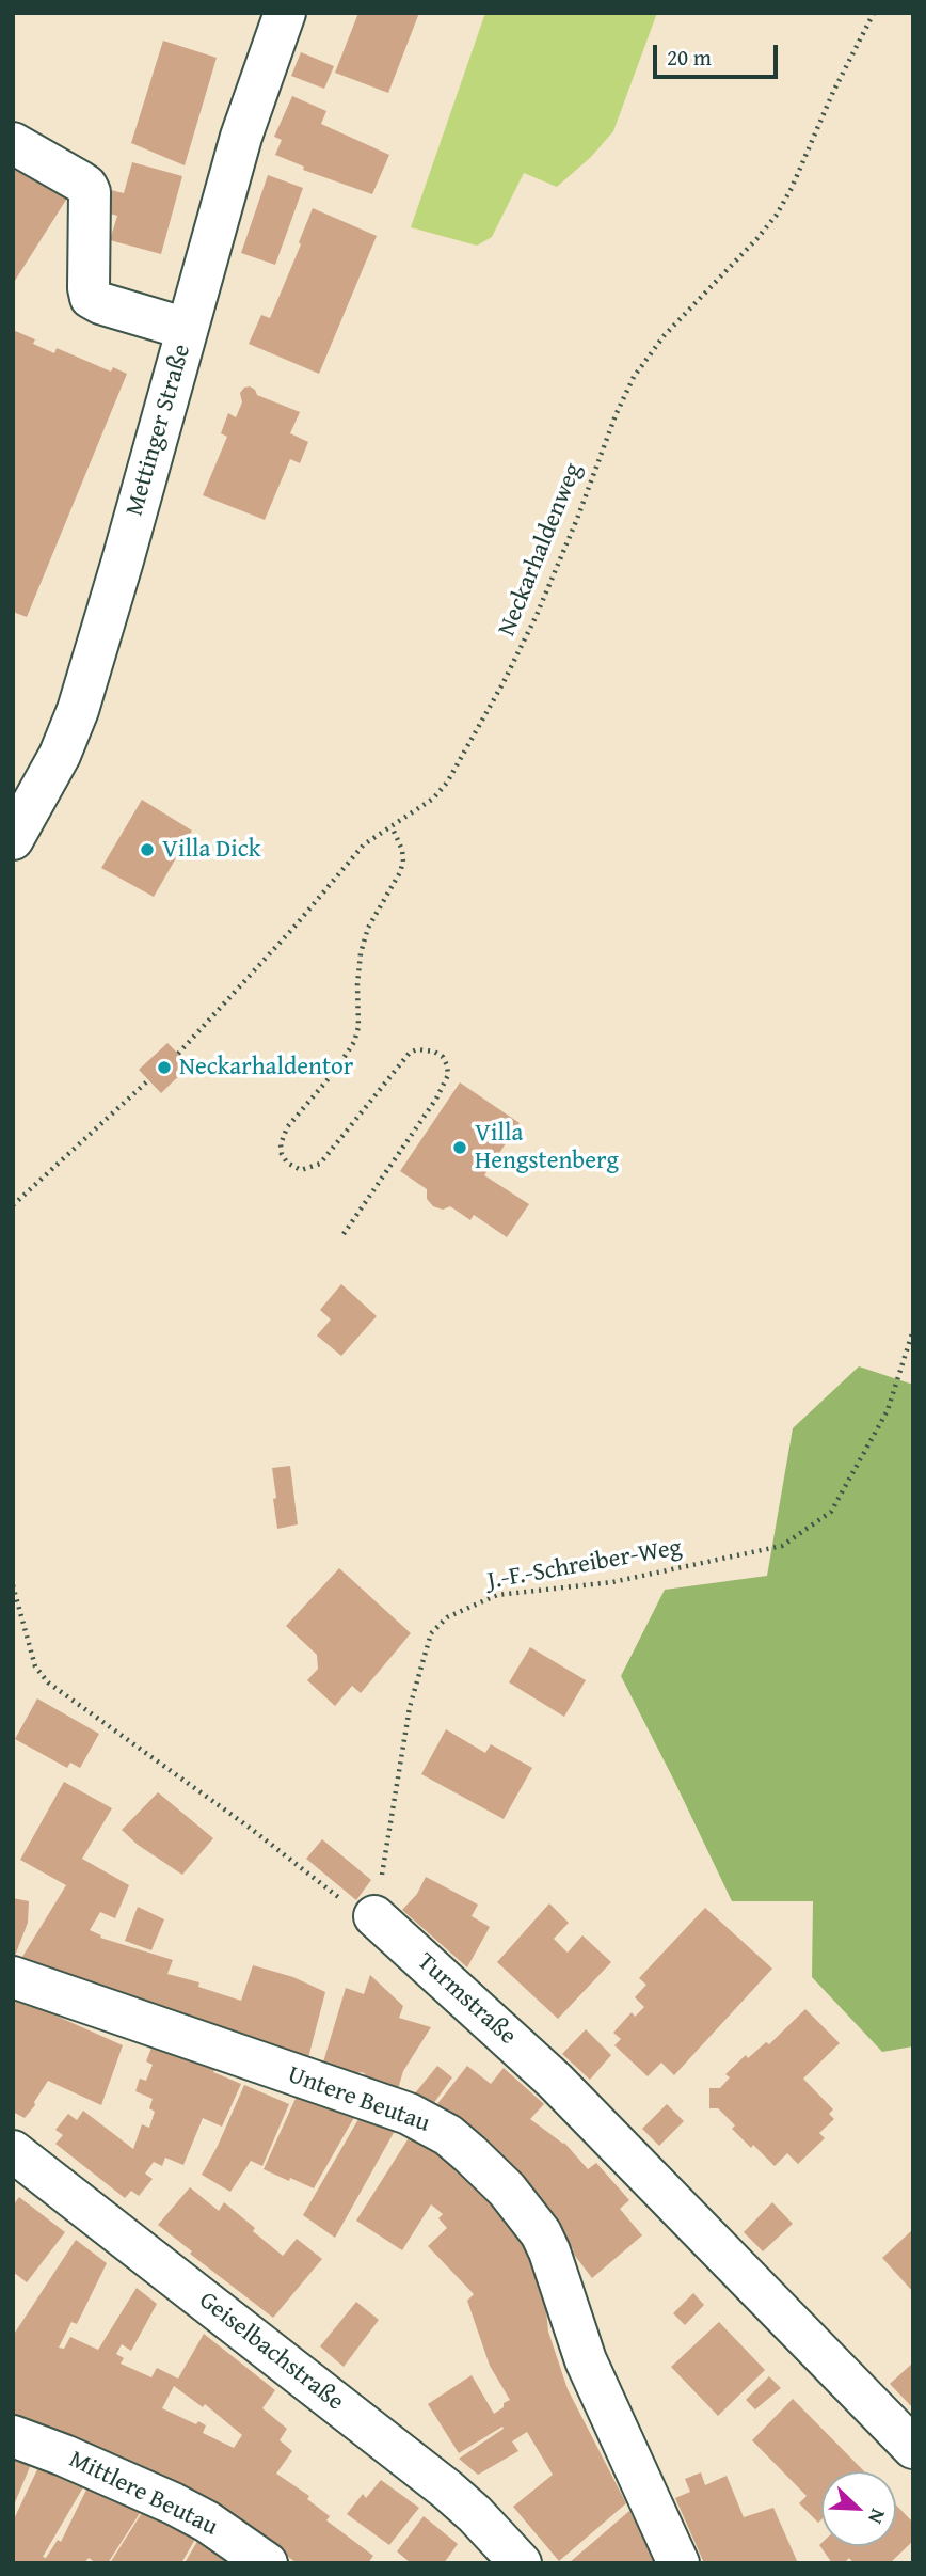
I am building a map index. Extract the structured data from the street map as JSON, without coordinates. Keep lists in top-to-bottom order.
{
  "streets": {
    "street": [
      "Mettinger Straße",
      "Turmstraße",
      "Untere Beutau",
      "Geiselbachstraße",
      "Mittlere Beutau"
    ],
    "path": ["Neckarhaldenweg", "J.-F.-Schreiber-Weg"]
  },
  "crossings": [
    ["J.-F.-Schreiber-Weg", "Turmstraße"]
  ],
  "places": ["Villa Dick", "Neckarhaldentor", "Villa Hengstenberg"],
  "scale_bar": "20 m",
  "north": "bottom right"
}
